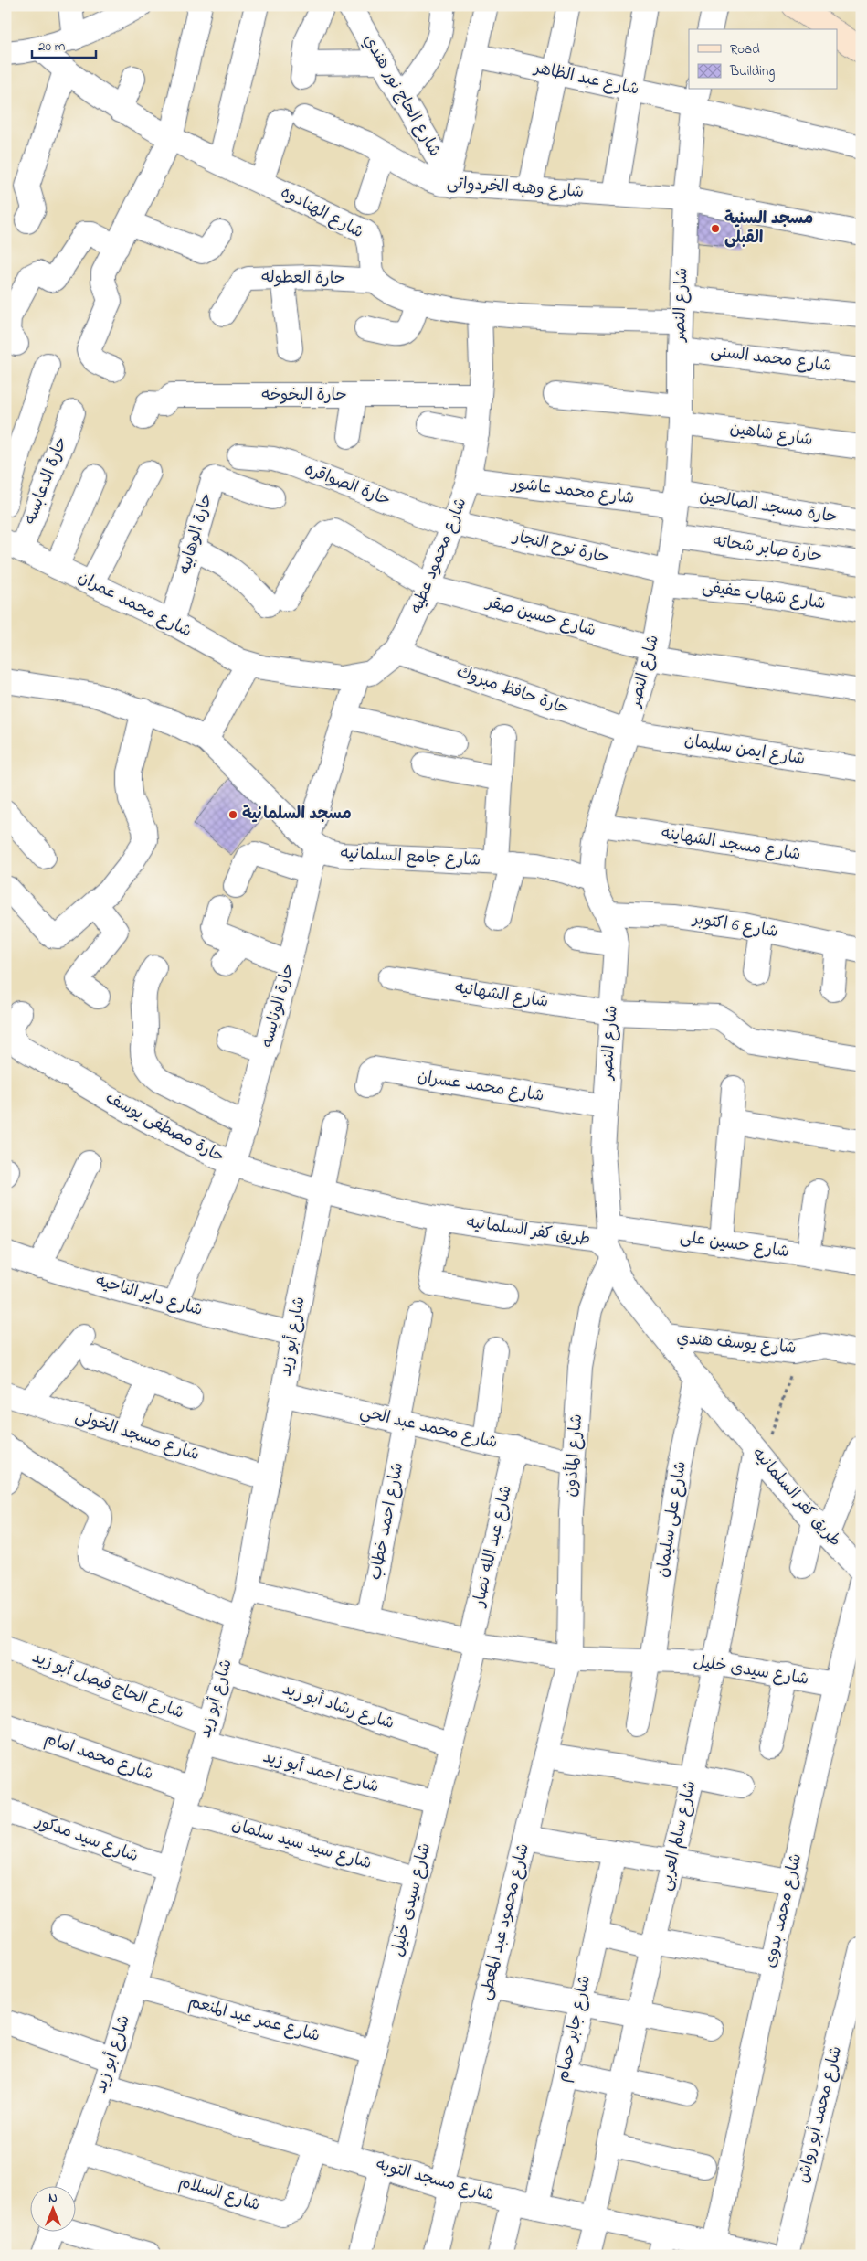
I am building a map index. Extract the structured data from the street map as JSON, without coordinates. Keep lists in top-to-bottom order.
{
  "streets": {
    "street": [
      "شارع عبد الظاهر",
      "شارع الحاج نور هندي",
      "شارع وهبه الخردواتى",
      "شارع الهنادوه",
      "حارة العطوله",
      "شارع النصر",
      "شارع محمد السنى",
      "حارة البخوخه",
      "شارع شاهين",
      "حارة الدعابسه",
      "حارة الصواقره",
      "شارع محمد عاشور",
      "حارة مسجد الصالحين",
      "حارة الوهابيه",
      "حارة نوح النجار",
      "حارة صابر شحاته",
      "شارع محمود عطيه",
      "شارع شهاب عفيفى",
      "شارع محمد عمران",
      "شارع حسين صقر",
      "حارة حافظ مبروك",
      "شارع ايمن سليمان",
      "شارع مسجد الشهاينه",
      "شارع جامع السلمانيه",
      "شارع 6 اكتوبر",
      "شارع الشهانيه",
      "حارة الونايسه",
      "شارع محمد عسران",
      "حارة مصطفى يوسف",
      "طريق كفر السلمانيه",
      "شارع حسين على",
      "شارع داير الناحيه",
      "شارع أبو زيد",
      "شارع يوسف هندي",
      "شارع محمد عبد الحي",
      "شارع مسجد الخولى",
      "شارع المأذون",
      "شارع على سليمان",
      "شارع احمد خطاب",
      "شارع عبد الله نصار",
      "شارع سيدى خليل",
      "شارع الحاج فيصل أبو زيد",
      "شارع رشاد أبو زيد",
      "شارع محمد امام",
      "شارع احمد أبو زيد",
      "شارع سالم العربى",
      "شارع سيد مدكور",
      "شارع سيد سيد سلمان",
      "شارع محمد بدوى",
      "شارع محمود عبد المعطى",
      "شارع عمر عبد المنعم",
      "شارع جابر حمام",
      "شارع محمد أبو رواش",
      "شارع مسجد التوبه",
      "شارع السلام"
    ]
  },
  "crossings": [
    ["شارع عبد الظاهر", "شارع النصر"],
    ["شارع الحاج نور هندي", "شارع وهبه الخردواتى"],
    ["شارع وهبه الخردواتى", "شارع الهنادوه"],
    ["شارع وهبه الخردواتى", "شارع النصر"],
    ["شارع الهنادوه", "حارة العطوله"],
    ["شارع النصر", "شارع محمد السنى"],
    ["شارع النصر", "شارع شاهين"],
    ["شارع النصر", "شارع محمد عاشور"],
    ["شارع النصر", "حارة مسجد الصالحين"],
    ["شارع النصر", "حارة نوح النجار"],
    ["شارع النصر", "حارة صابر شحاته"],
    ["شارع النصر", "شارع شهاب عفيفى"],
    ["شارع النصر", "شارع حسين صقر"],
    ["شارع النصر", "حارة حافظ مبروك"],
    ["شارع النصر", "شارع ايمن سليمان"],
    ["شارع النصر", "شارع مسجد الشهاينه"],
    ["شارع النصر", "شارع جامع السلمانيه"],
    ["شارع النصر", "شارع 6 اكتوبر"],
    ["شارع النصر", "شارع الشهانيه"],
    ["شارع النصر", "شارع محمد عسران"],
    ["شارع النصر", "طريق كفر السلمانيه"],
    ["شارع النصر", "شارع حسين على"],
    ["شارع النصر", "شارع المأذون"],
    ["حارة البخوخه", "شارع محمود عطيه"],
    ["حارة الدعابسه", "شارع محمد عمران"],
    ["حارة الصواقره", "حارة نوح النجار"],
    ["حارة الصواقره", "شارع محمود عطيه"],
    ["شارع محمد عاشور", "حارة مسجد الصالحين"],
    ["شارع محمد عاشور", "شارع محمود عطيه"],
    ["حارة الوهابيه", "شارع محمد عمران"],
    ["حارة الوهابيه", "شارع حسين صقر"],
    ["حارة نوح النجار", "شارع محمود عطيه"],
    ["حارة نوح النجار", "شارع شهاب عفيفى"],
    ["شارع محمود عطيه", "شارع محمد عمران"],
    ["شارع محمود عطيه", "شارع حسين صقر"],
    ["شارع محمود عطيه", "حارة حافظ مبروك"],
    ["شارع محمود عطيه", "حارة الونايسه"],
    ["حارة حافظ مبروك", "شارع ايمن سليمان"],
    ["شارع جامع السلمانيه", "حارة الونايسه"],
    ["حارة الونايسه", "حارة مصطفى يوسف"],
    ["حارة الونايسه", "طريق كفر السلمانيه"],
    ["حارة الونايسه", "شارع داير الناحيه"],
    ["حارة مصطفى يوسف", "طريق كفر السلمانيه"],
    ["طريق كفر السلمانيه", "شارع حسين على"],
    ["طريق كفر السلمانيه", "شارع أبو زيد"],
    ["طريق كفر السلمانيه", "شارع يوسف هندي"],
    ["طريق كفر السلمانيه", "شارع المأذون"],
    ["طريق كفر السلمانيه", "شارع على سليمان"],
    ["طريق كفر السلمانيه", "شارع سالم العربى"],
    ["شارع حسين على", "شارع المأذون"],
    ["شارع داير الناحيه", "شارع أبو زيد"],
    ["شارع أبو زيد", "شارع محمد عبد الحي"],
    ["شارع أبو زيد", "شارع مسجد الخولى"],
    ["شارع أبو زيد", "شارع سيدى خليل"],
    ["شارع أبو زيد", "شارع الحاج فيصل أبو زيد"],
    ["شارع أبو زيد", "شارع رشاد أبو زيد"],
    ["شارع أبو زيد", "شارع محمد امام"],
    ["شارع أبو زيد", "شارع احمد أبو زيد"],
    ["شارع أبو زيد", "شارع سيد مدكور"],
    ["شارع أبو زيد", "شارع سيد سيد سلمان"],
    ["شارع أبو زيد", "شارع عمر عبد المنعم"],
    ["شارع أبو زيد", "شارع مسجد التوبه"],
    ["شارع أبو زيد", "شارع السلام"],
    ["شارع محمد عبد الحي", "شارع المأذون"],
    ["شارع محمد عبد الحي", "شارع احمد خطاب"],
    ["شارع محمد عبد الحي", "شارع عبد الله نصار"],
    ["شارع المأذون", "شارع سيدى خليل"],
    ["شارع المأذون", "شارع محمود عبد المعطى"],
    ["شارع على سليمان", "شارع سيدى خليل"],
    ["شارع احمد خطاب", "شارع سيدى خليل"],
    ["شارع عبد الله نصار", "شارع سيدى خليل"],
    ["شارع سيدى خليل", "شارع رشاد أبو زيد"],
    ["شارع سيدى خليل", "شارع احمد أبو زيد"],
    ["شارع سيدى خليل", "شارع سالم العربى"],
    ["شارع سيدى خليل", "شارع سيد سيد سلمان"],
    ["شارع سيدى خليل", "شارع محمد بدوى"],
    ["شارع سيدى خليل", "شارع محمود عبد المعطى"],
    ["شارع سيدى خليل", "شارع عمر عبد المنعم"],
    ["شارع سيدى خليل", "شارع مسجد التوبه"],
    ["شارع الحاج فيصل أبو زيد", "شارع احمد أبو زيد"],
    ["شارع سالم العربى", "شارع مسجد التوبه"],
    ["شارع محمد بدوى", "شارع مسجد التوبه"],
    ["شارع محمود عبد المعطى", "شارع مسجد التوبه"],
    ["شارع جابر حمام", "شارع مسجد التوبه"],
    ["شارع مسجد التوبه", "شارع السلام"]
  ],
  "places": ["مسجد السنية القبلى", "مسجد السلمانية"],
  "legend": ["Road", "Building"],
  "scale_bar": "20 m",
  "north": "top"
}
